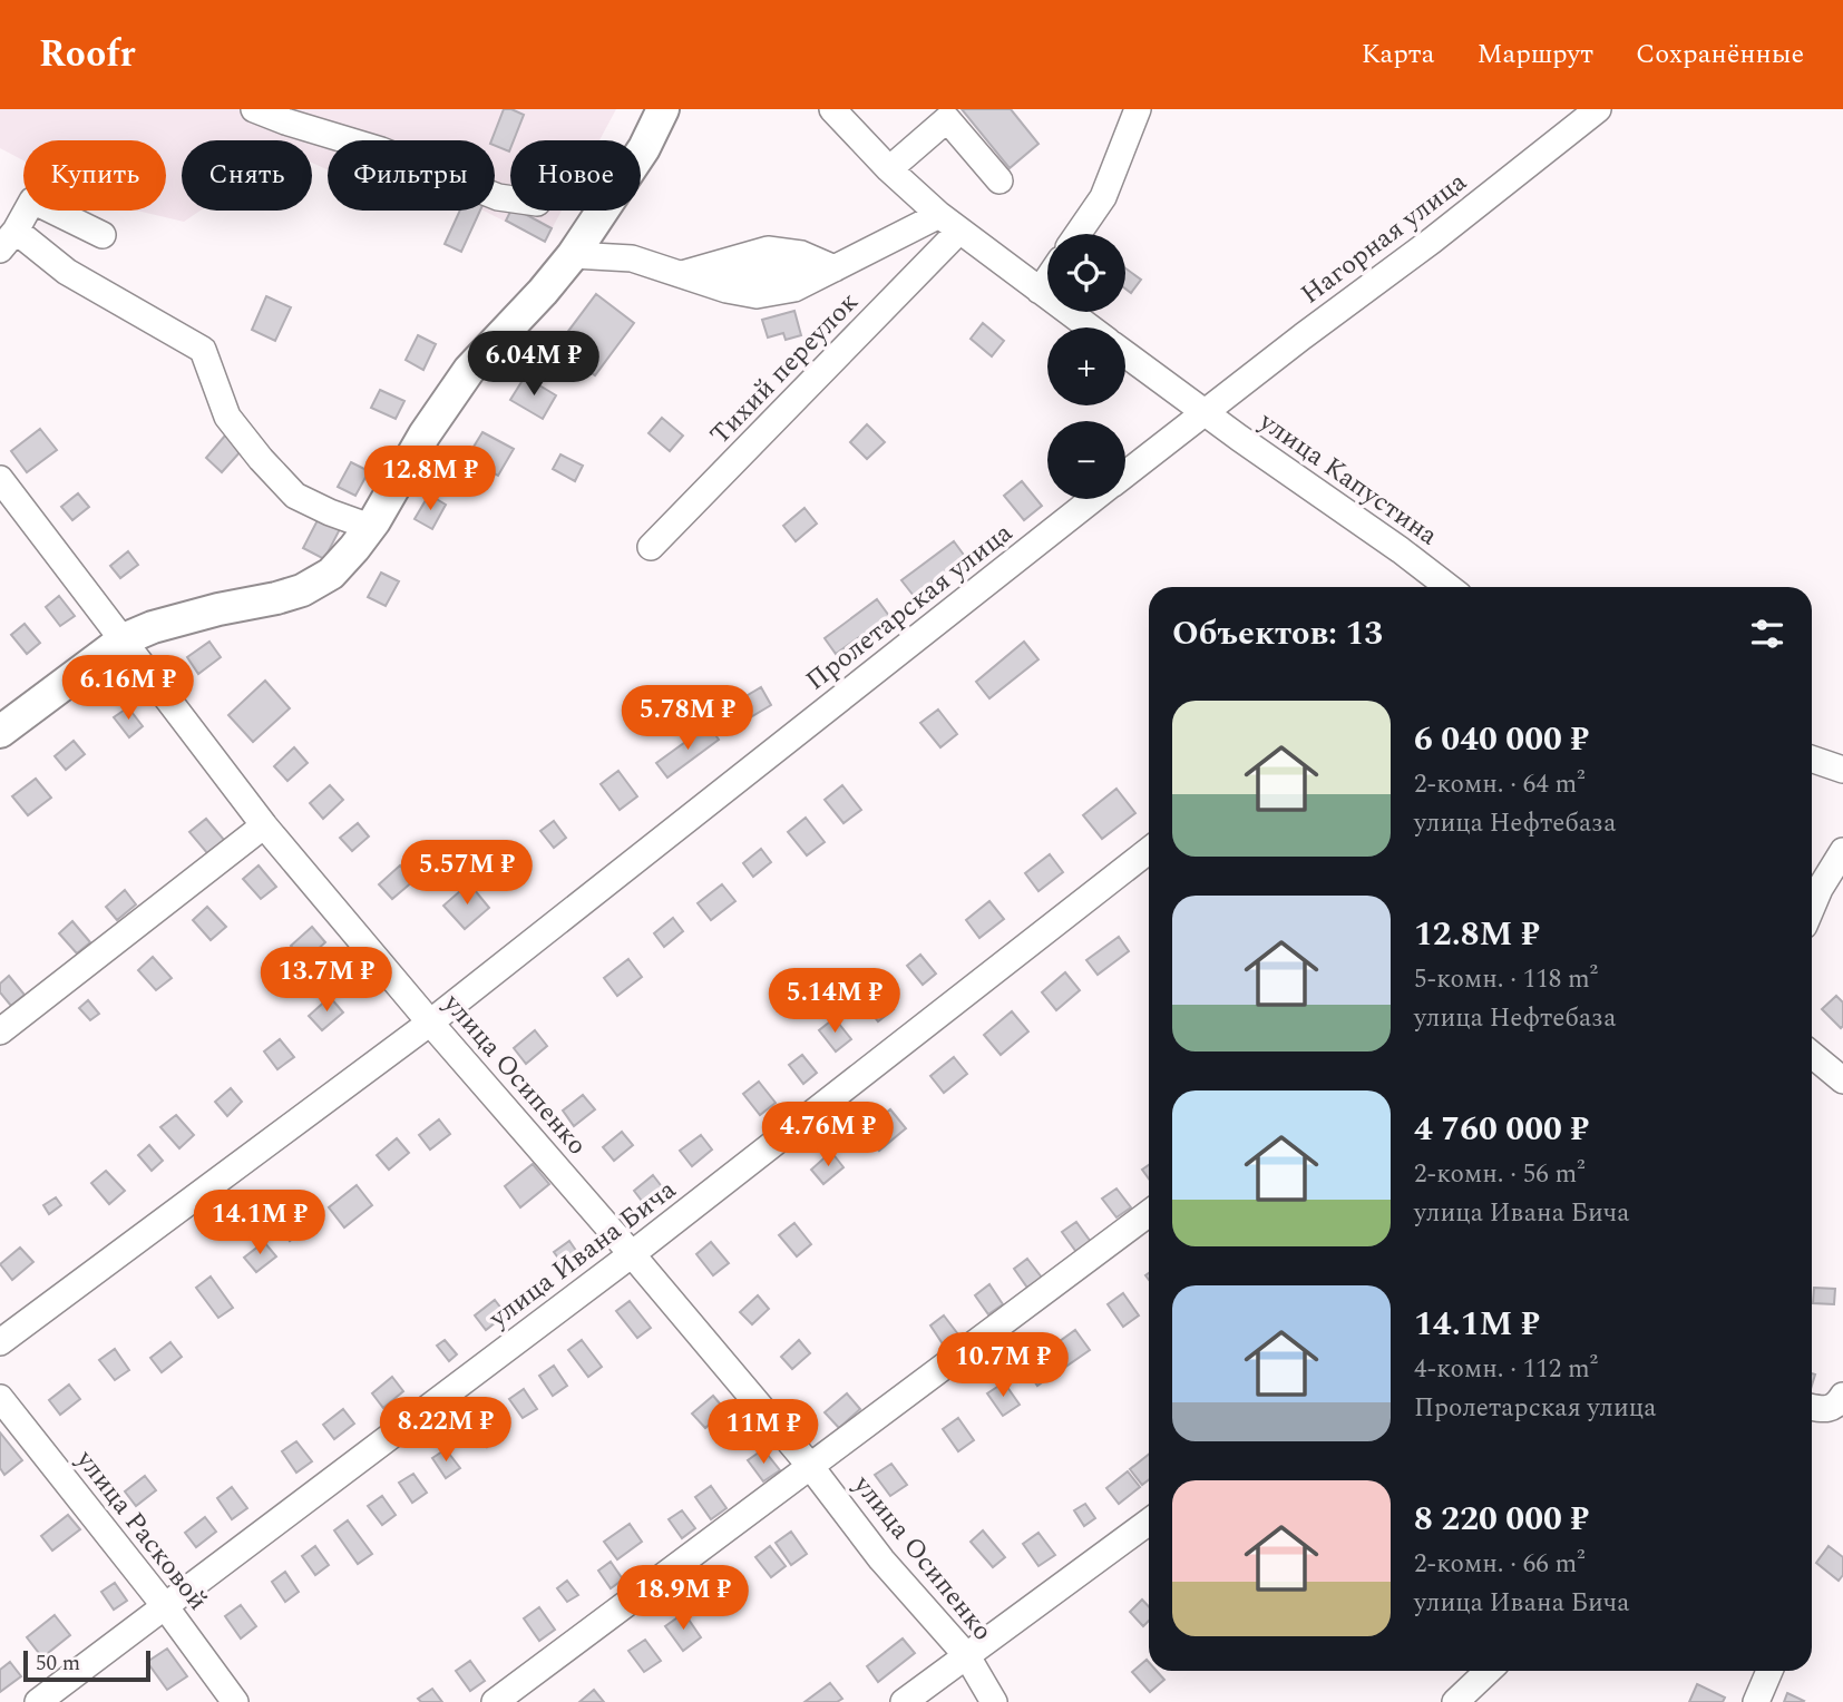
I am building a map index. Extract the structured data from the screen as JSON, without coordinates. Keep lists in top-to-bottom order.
{
  "streets": {
    "street": [
      "Нагорная улица",
      "Тихий переулок",
      "улица Капустина",
      "Пролетарская улица",
      "улица Осипенко",
      "улица Ивана Бича",
      "улица Расковой"
    ]
  },
  "crossings": [
    ["Нагорная улица", "улица Капустина"],
    ["Нагорная улица", "Пролетарская улица"],
    ["Тихий переулок", "улица Капустина"],
    ["улица Капустина", "Пролетарская улица"],
    ["Пролетарская улица", "улица Осипенко"],
    ["улица Осипенко", "улица Ивана Бича"],
    ["улица Ивана Бича", "улица Расковой"]
  ],
  "scale_bar": "50 m",
  "page": {
    "header": "Roofr",
    "nav": ["Карта", "Маршрут", "Сохранённые"],
    "chip": [
      "Купить",
      "Снять",
      "Фильтры",
      "Новое"
    ],
    "map_buttons": ["+", "−"],
    "price": [
      "6.04M ₽",
      "12.8M ₽",
      "6.16M ₽",
      "5.78M ₽",
      "5.57M ₽",
      "13.7M ₽",
      "5.14M ₽",
      "4.76M ₽",
      "14.1M ₽",
      "10.7M ₽",
      "8.22M ₽",
      "11M ₽",
      "18.9M ₽"
    ],
    "heading": "Объектов: 13",
    "list": [
      {
        "name": "6 040 000 ₽",
        "note": "2-комн. · 64 m² · улица Нефтебаза"
      },
      {
        "name": "12.8M ₽",
        "note": "5-комн. · 118 m² · улица Нефтебаза"
      },
      {
        "name": "4 760 000 ₽",
        "note": "2-комн. · 56 m² · улица Ивана Бича"
      },
      {
        "name": "14.1M ₽",
        "note": "4-комн. · 112 m² · Пролетарская улица"
      },
      {
        "name": "8 220 000 ₽",
        "note": "2-комн. · 66 m² · улица Ивана Бича"
      }
    ],
    "scale": "50 m"
  }
}
